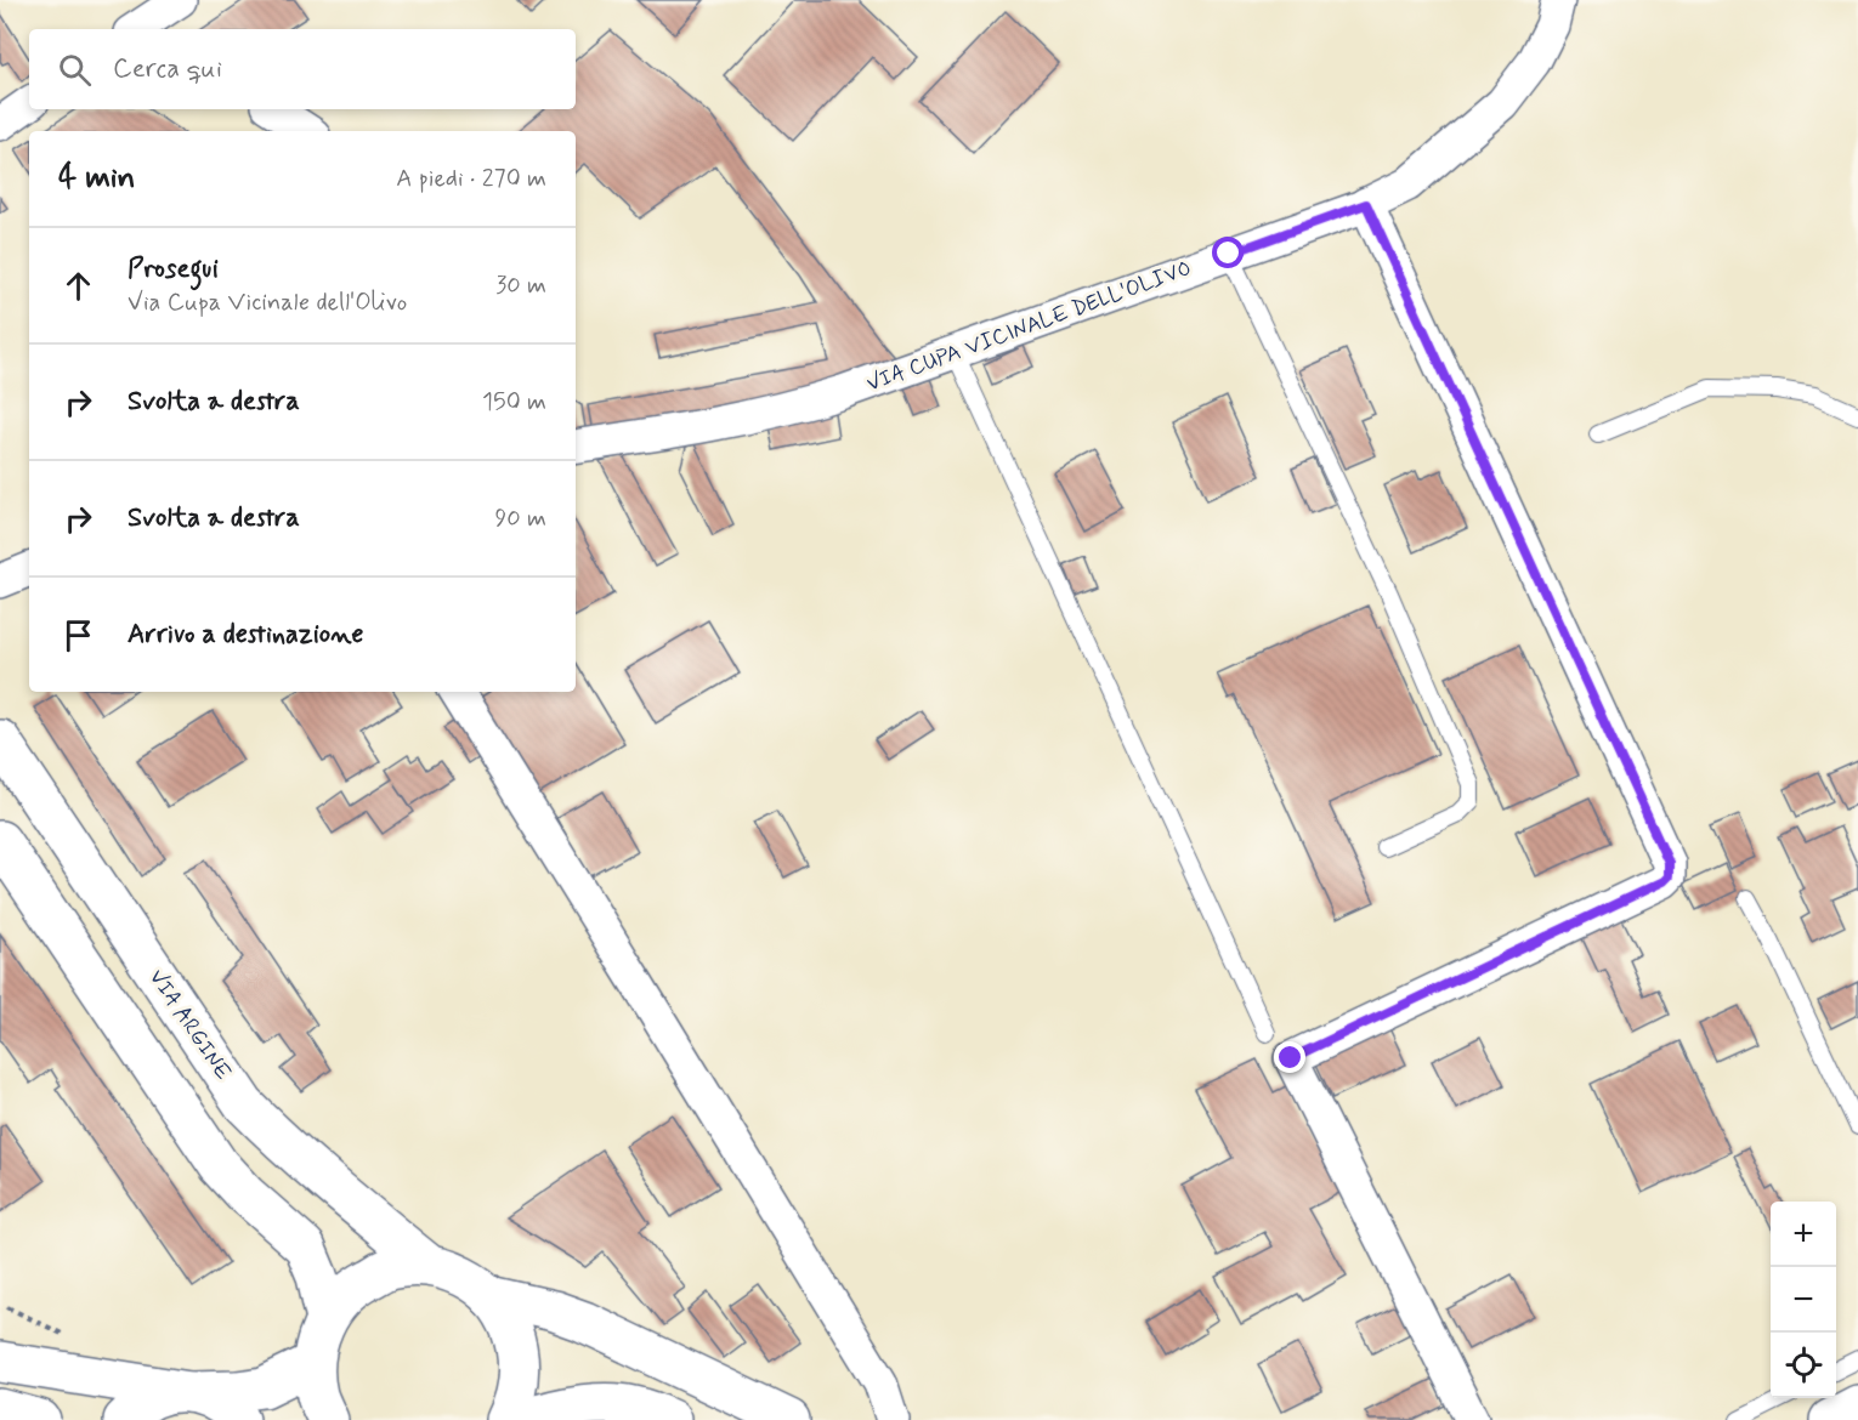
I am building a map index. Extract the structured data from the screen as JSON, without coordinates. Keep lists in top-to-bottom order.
{
  "streets": {
    "street": ["VIA CUPA VICINALE DELL'OLIVO", "VIA ARGINE"]
  },
  "page": {
    "search": "Cerca qui",
    "heading": ["4 min", "A piedi · 270 m"],
    "list": [
      ["Prosegui", "Via Cupa Vicinale dell'Olivo", "30 m"],
      ["Svolta a destra", "150 m"],
      ["Svolta a destra", "90 m"],
      "Arrivo a destinazione"
    ],
    "map_buttons": ["+", "−"]
  }
}
